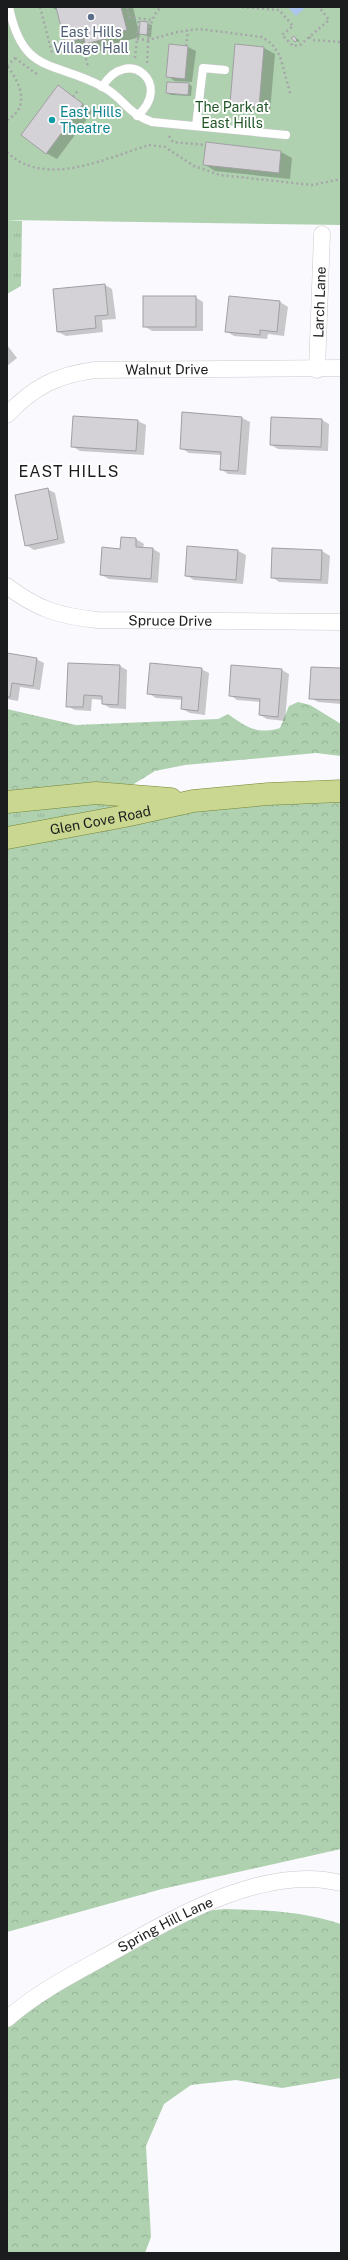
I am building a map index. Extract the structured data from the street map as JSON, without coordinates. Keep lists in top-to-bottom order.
{
  "streets": {
    "main road": ["Glen Cove Road"],
    "street": [
      "Larch Lane",
      "Walnut Drive",
      "Spruce Drive",
      "Spring Hill Lane"
    ]
  },
  "crossings": [
    ["Larch Lane", "Walnut Drive"]
  ],
  "districts": ["EAST HILLS"],
  "parks": ["The Park at East Hills"],
  "places": ["East Hills Village Hall", "East Hills Theatre"]
}
